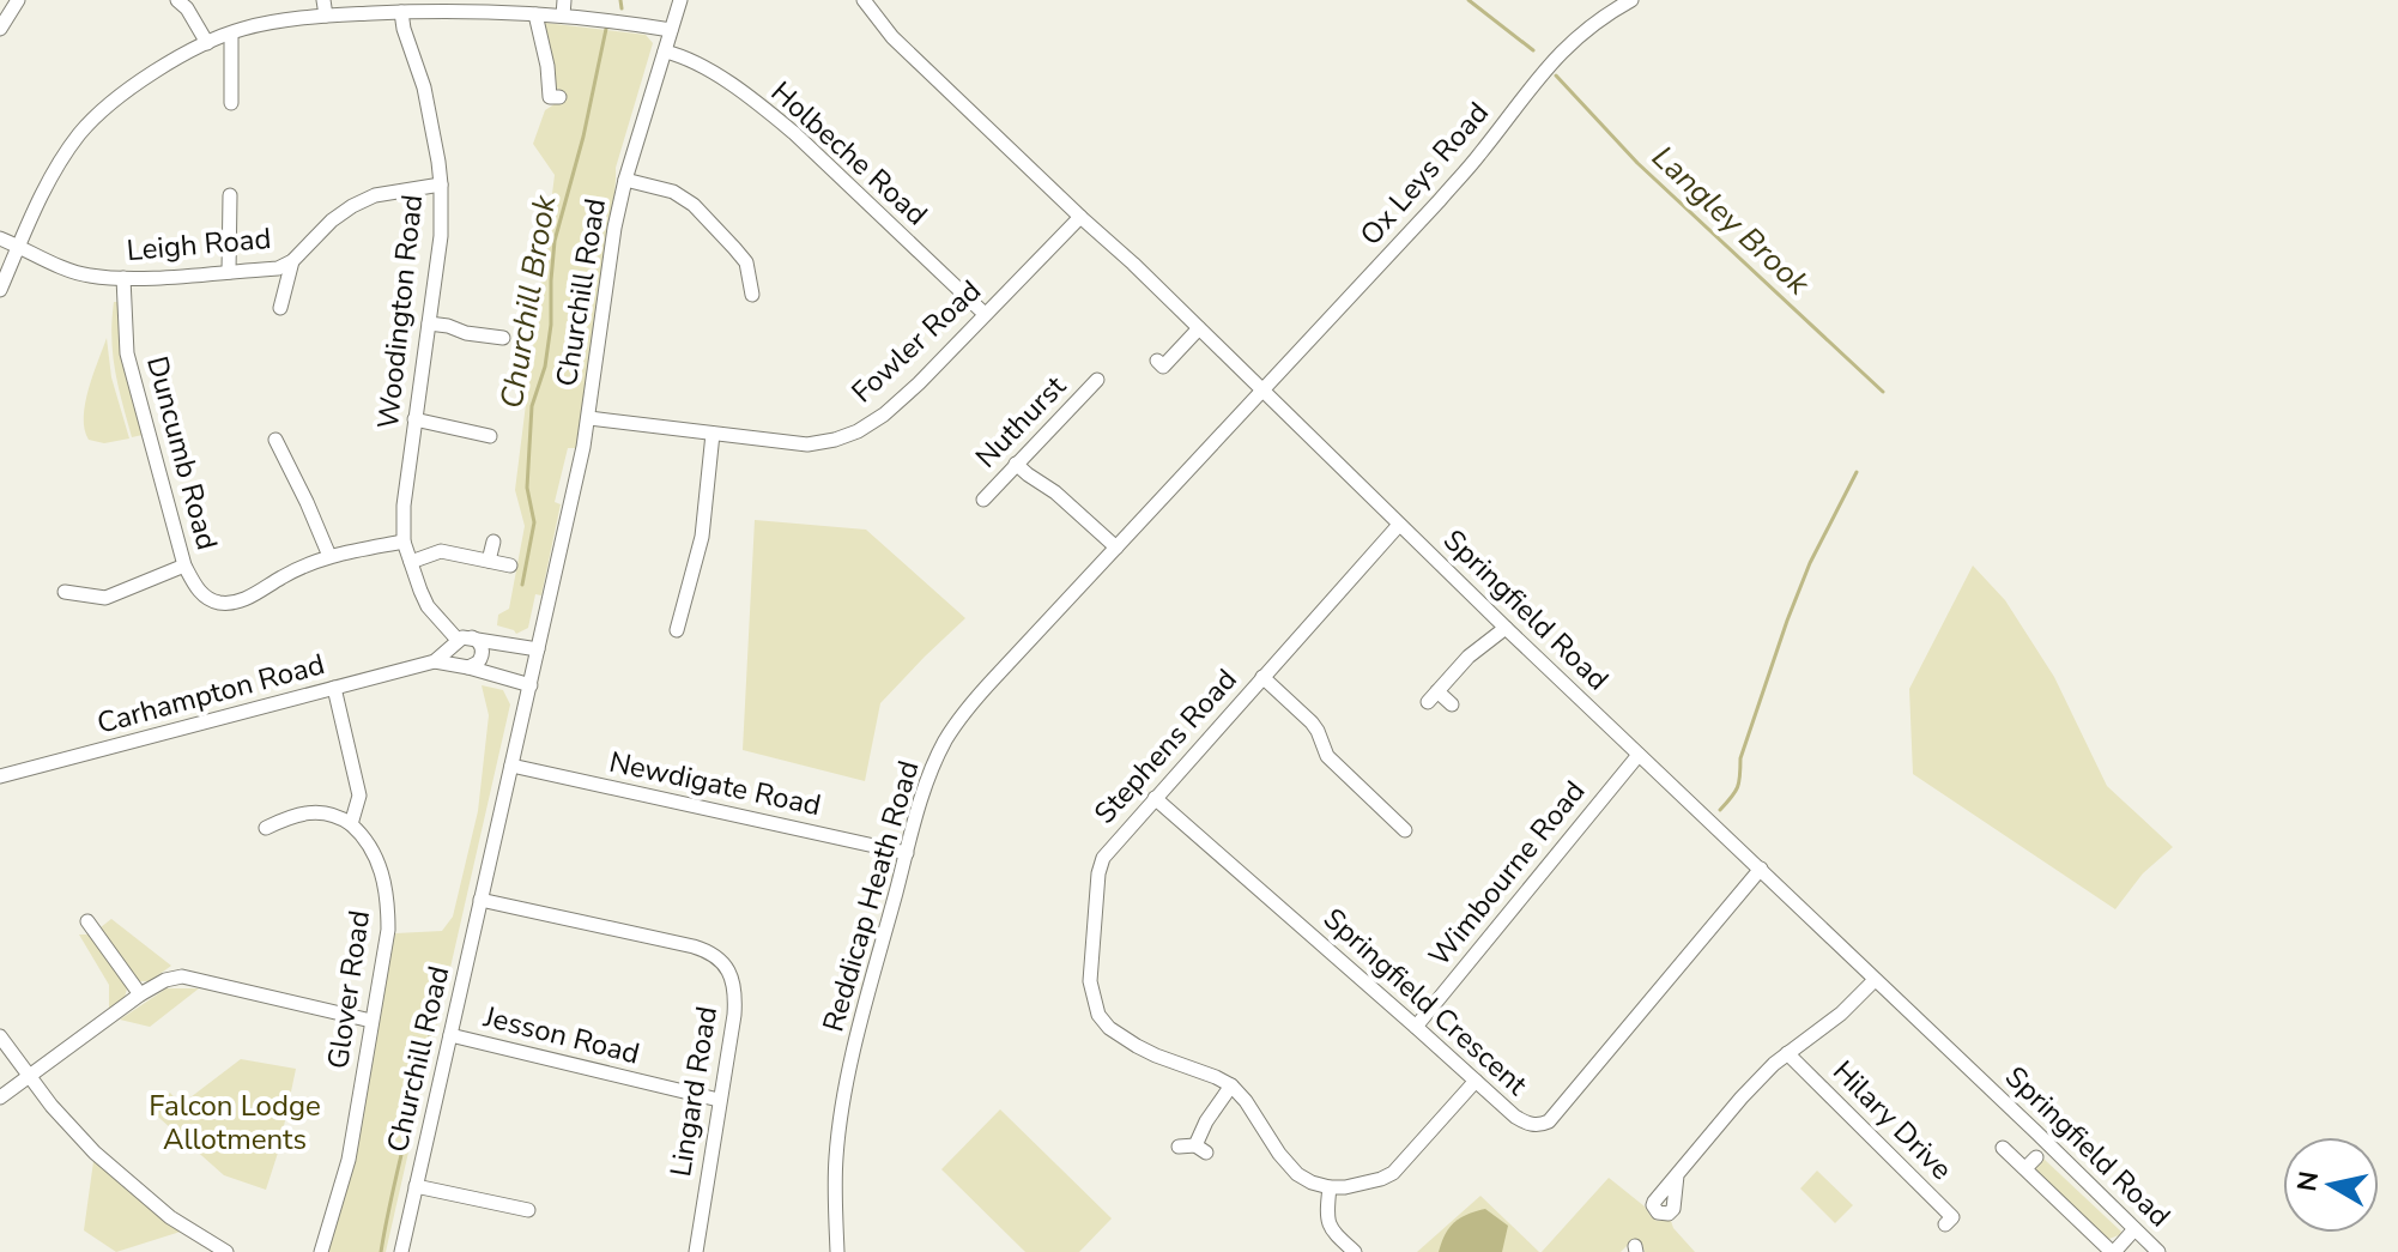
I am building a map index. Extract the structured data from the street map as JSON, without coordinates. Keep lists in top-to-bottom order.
{
  "streets": {
    "street": [
      "Holbeche Road",
      "Ox Leys Road",
      "Leigh Road",
      "Churchill Road",
      "Woodington Road",
      "Fowler Road",
      "Nuthurst",
      "Duncumb Road",
      "Springfield Road",
      "Carhampton Road",
      "Stephens Road",
      "Newdigate Road",
      "Wimbourne Road",
      "Reddicap Heath Road",
      "Glover Road",
      "Springfield Crescent",
      "Jesson Road",
      "Lingard Road",
      "Hilary Drive"
    ]
  },
  "crossings": [
    ["Holbeche Road", "Churchill Road"],
    ["Holbeche Road", "Fowler Road"],
    ["Ox Leys Road", "Springfield Road"],
    ["Ox Leys Road", "Reddicap Heath Road"],
    ["Leigh Road", "Woodington Road"],
    ["Leigh Road", "Duncumb Road"],
    ["Churchill Road", "Fowler Road"],
    ["Churchill Road", "Carhampton Road"],
    ["Churchill Road", "Newdigate Road"],
    ["Churchill Road", "Jesson Road"],
    ["Churchill Road", "Lingard Road"],
    ["Woodington Road", "Duncumb Road"],
    ["Fowler Road", "Springfield Road"],
    ["Springfield Road", "Stephens Road"],
    ["Springfield Road", "Wimbourne Road"],
    ["Springfield Road", "Reddicap Heath Road"],
    ["Springfield Road", "Springfield Crescent"],
    ["Stephens Road", "Springfield Crescent"],
    ["Newdigate Road", "Reddicap Heath Road"],
    ["Wimbourne Road", "Springfield Crescent"],
    ["Jesson Road", "Lingard Road"]
  ],
  "water": ["Langley Brook", "Churchill Brook"],
  "parks": ["Falcon Lodge Allotments"],
  "north": "left"
}
